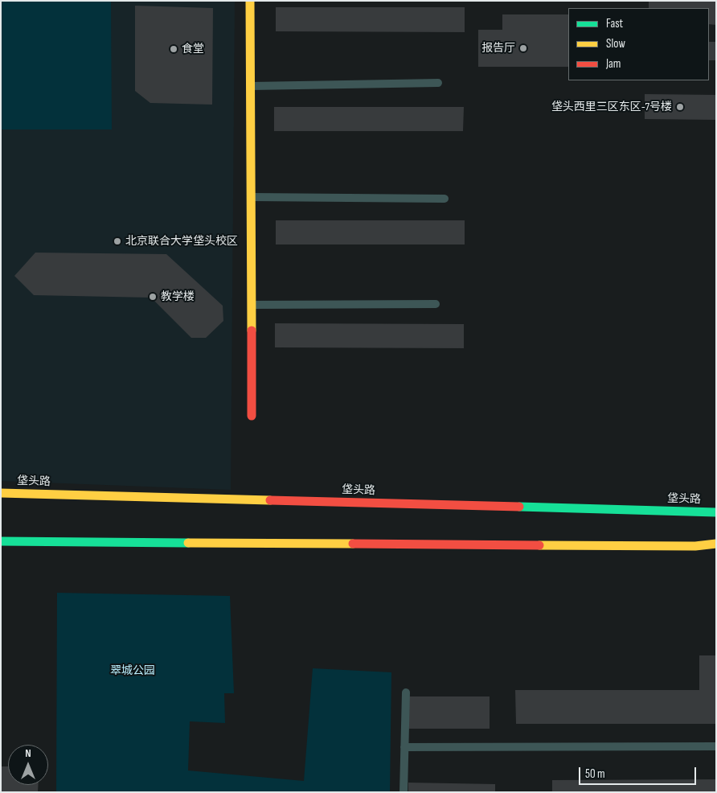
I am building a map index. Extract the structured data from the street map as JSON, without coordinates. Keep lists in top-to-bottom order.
{
  "streets": {
    "main road": ["垡头路"]
  },
  "parks": ["翠城公园"],
  "places": [
    "报告厅",
    "食堂",
    "垡头西里三区东区-7号楼",
    "北京联合大学垡头校区",
    "教学楼"
  ],
  "legend": ["Fast", "Slow", "Jam"],
  "scale_bar": "50 m",
  "north": "top"
}
